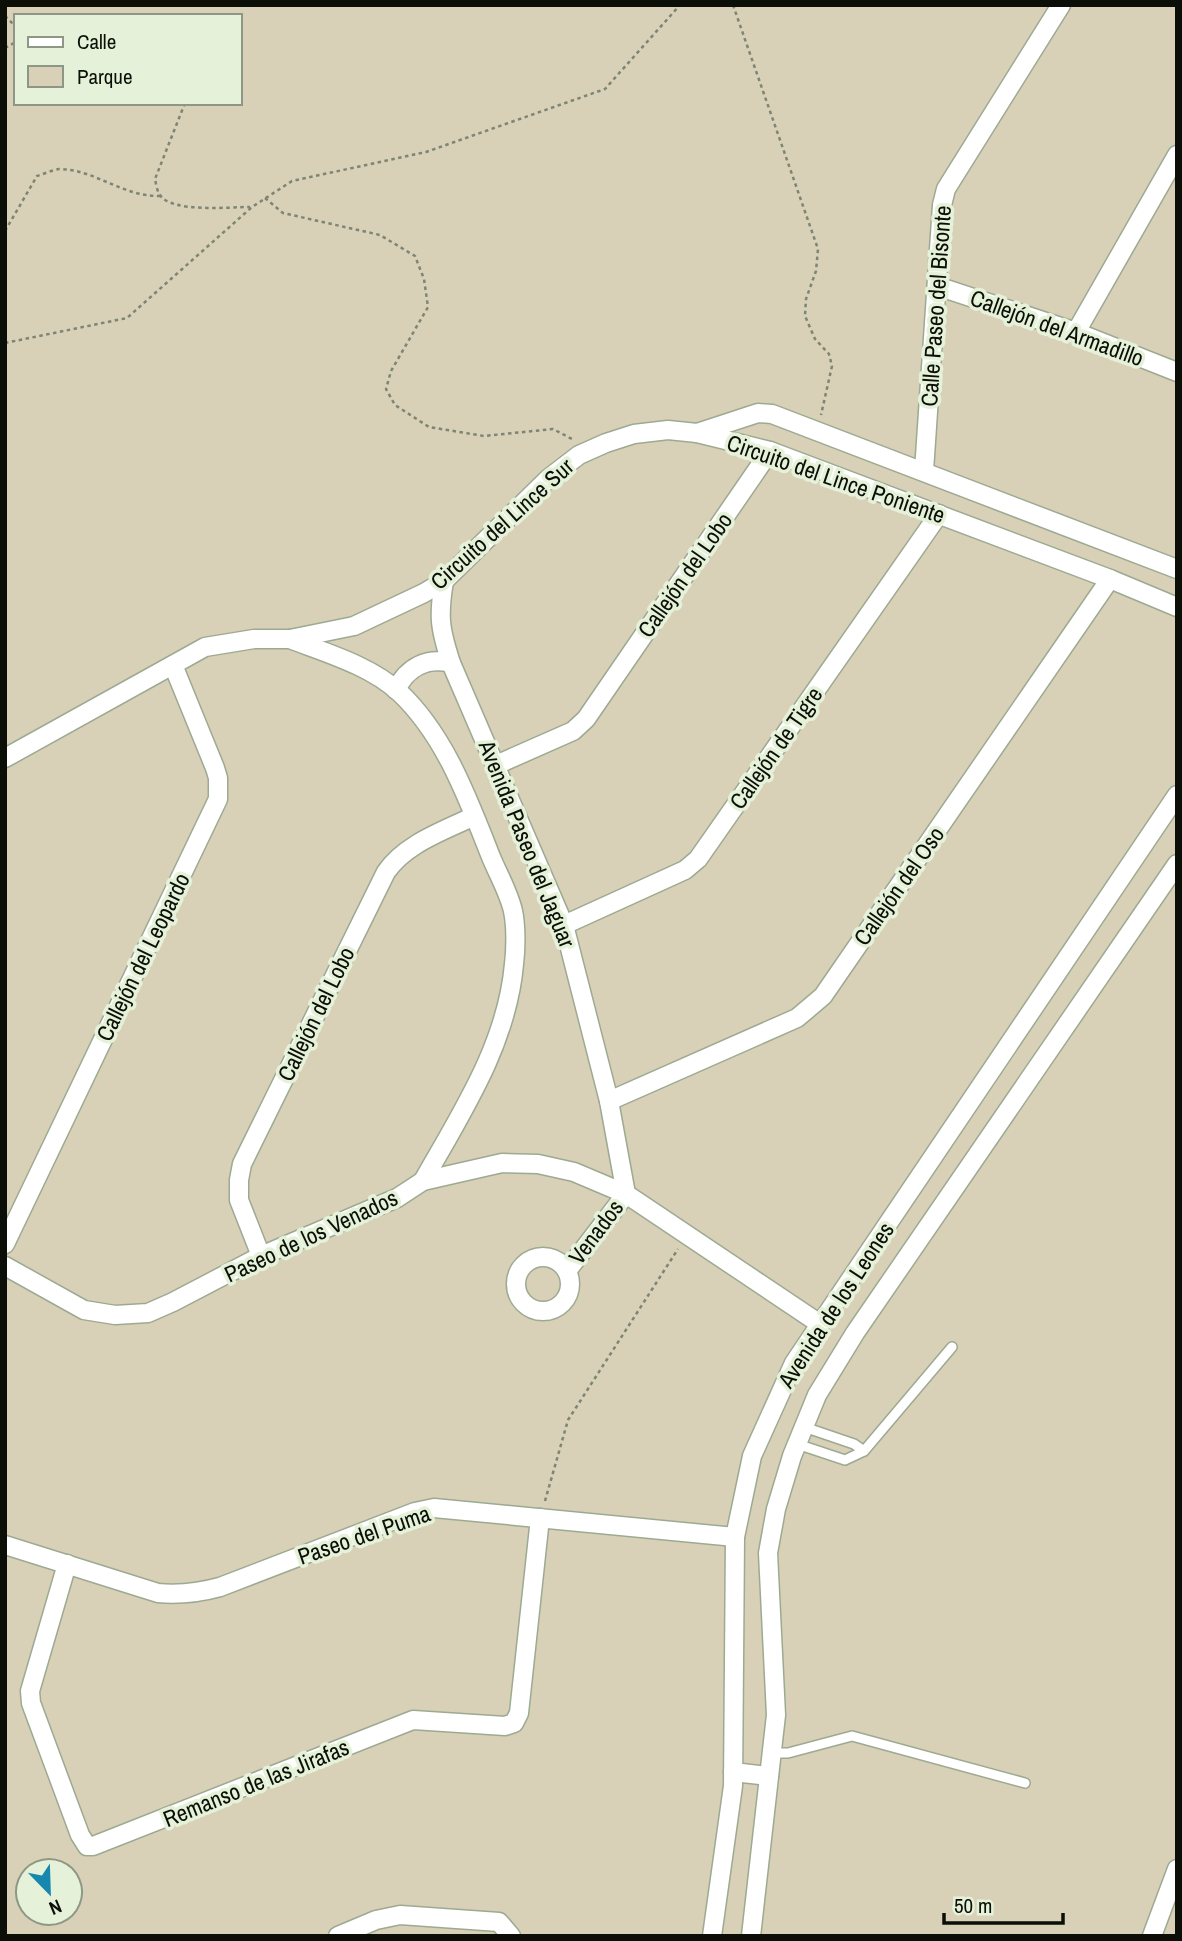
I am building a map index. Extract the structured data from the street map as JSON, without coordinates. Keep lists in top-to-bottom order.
{
  "streets": {
    "street": [
      "Calle Paseo del Bisonte",
      "Callejón del Armadillo",
      "Circuito del Lince Poniente",
      "Circuito del Lince Sur",
      "Callejón del Lobo",
      "Callejón de Tigre",
      "Avenida Paseo del Jaguar",
      "Callejón del Oso",
      "Callejón del Leopardo",
      "Venados",
      "Paseo de los Venados",
      "Avenida de los Leones",
      "Paseo del Puma",
      "Remanso de las Jirafas"
    ]
  },
  "crossings": [
    ["Calle Paseo del Bisonte", "Callejón del Armadillo"],
    ["Calle Paseo del Bisonte", "Circuito del Lince Poniente"],
    ["Circuito del Lince Poniente", "Circuito del Lince Sur"],
    ["Circuito del Lince Poniente", "Callejón del Lobo"],
    ["Circuito del Lince Poniente", "Callejón de Tigre"],
    ["Circuito del Lince Poniente", "Callejón del Oso"],
    ["Circuito del Lince Sur", "Avenida Paseo del Jaguar"],
    ["Circuito del Lince Sur", "Callejón del Leopardo"],
    ["Callejón del Lobo", "Avenida Paseo del Jaguar"],
    ["Callejón del Lobo", "Paseo de los Venados"],
    ["Callejón de Tigre", "Avenida Paseo del Jaguar"],
    ["Avenida Paseo del Jaguar", "Callejón del Oso"],
    ["Avenida Paseo del Jaguar", "Venados"],
    ["Avenida Paseo del Jaguar", "Paseo de los Venados"],
    ["Venados", "Paseo de los Venados"],
    ["Paseo de los Venados", "Avenida de los Leones"],
    ["Avenida de los Leones", "Paseo del Puma"],
    ["Paseo del Puma", "Remanso de las Jirafas"]
  ],
  "legend": ["Calle", "Parque"],
  "scale_bar": "50 m",
  "north": "bottom right"
}
